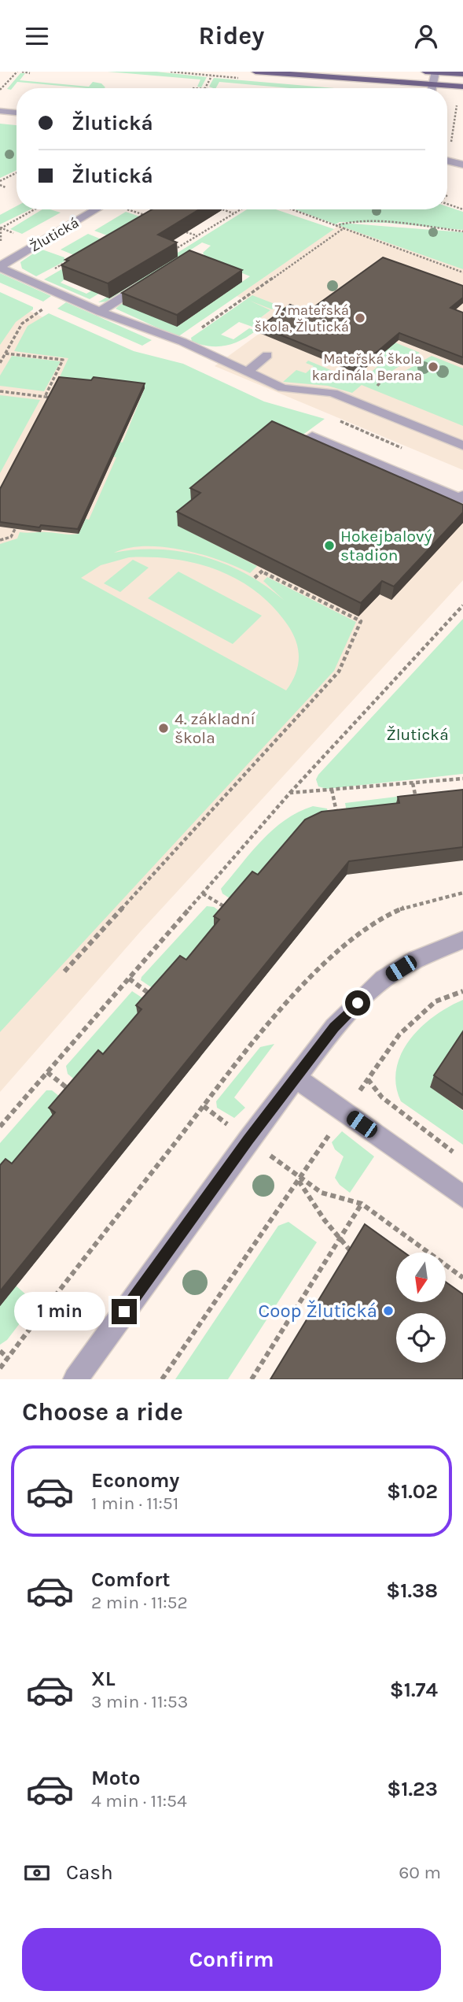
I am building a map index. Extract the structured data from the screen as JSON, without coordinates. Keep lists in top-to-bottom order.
{
  "streets": {
    "street": ["Žlutická"]
  },
  "parks": ["Žlutická"],
  "places": [
    "7. mateřská škola, Žlutická",
    "Mateřská škola kardinála Berana",
    "Hokejbalový stadion",
    "4. základní škola",
    "Coop Žlutická"
  ],
  "north": "bottom",
  "page": {
    "header": "Ridey",
    "banner": ["Žlutická", "Žlutická"],
    "bubble": "1 min",
    "heading": "Choose a ride",
    "list": [
      {
        "name": "Economy",
        "note": "1 min · 11:51",
        "value": "$1.02"
      },
      {
        "name": "Comfort",
        "note": "2 min · 11:52",
        "value": "$1.38"
      },
      {
        "name": "XL",
        "note": "3 min · 11:53",
        "value": "$1.74"
      },
      {
        "name": "Moto",
        "note": "4 min · 11:54",
        "value": "$1.23"
      }
    ],
    "pay": ["Cash", "60 m"],
    "buttons": "Confirm"
  }
}
